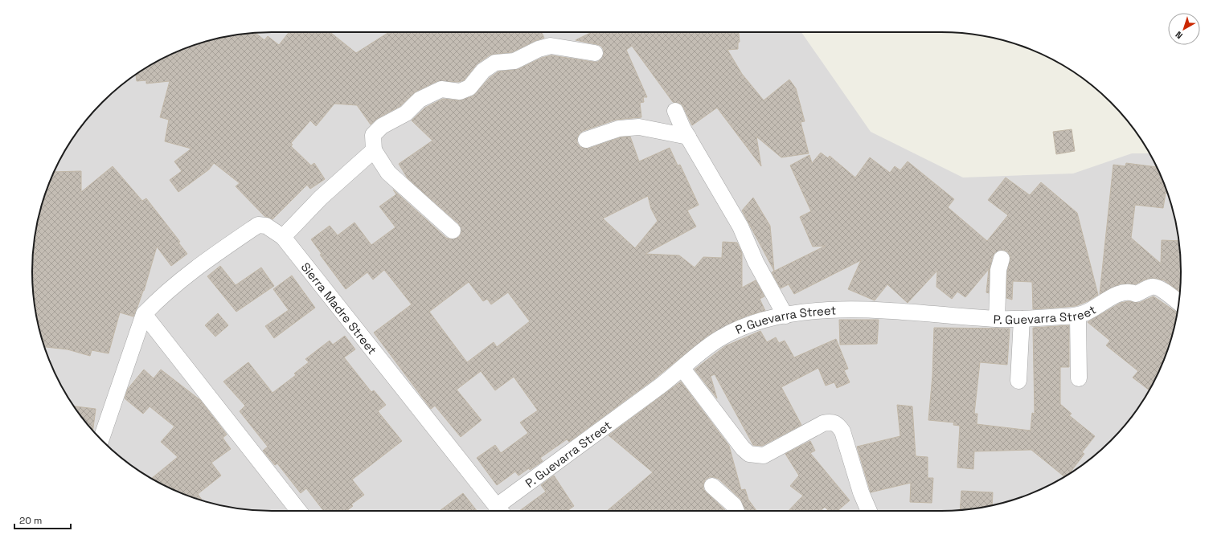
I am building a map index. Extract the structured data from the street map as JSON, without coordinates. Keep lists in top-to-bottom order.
{
  "streets": {
    "street": ["Sierra Madre Street", "P. Guevarra Street"]
  },
  "crossings": [
    ["Sierra Madre Street", "P. Guevarra Street"]
  ],
  "scale_bar": "20 m",
  "north": "bottom left"
}
